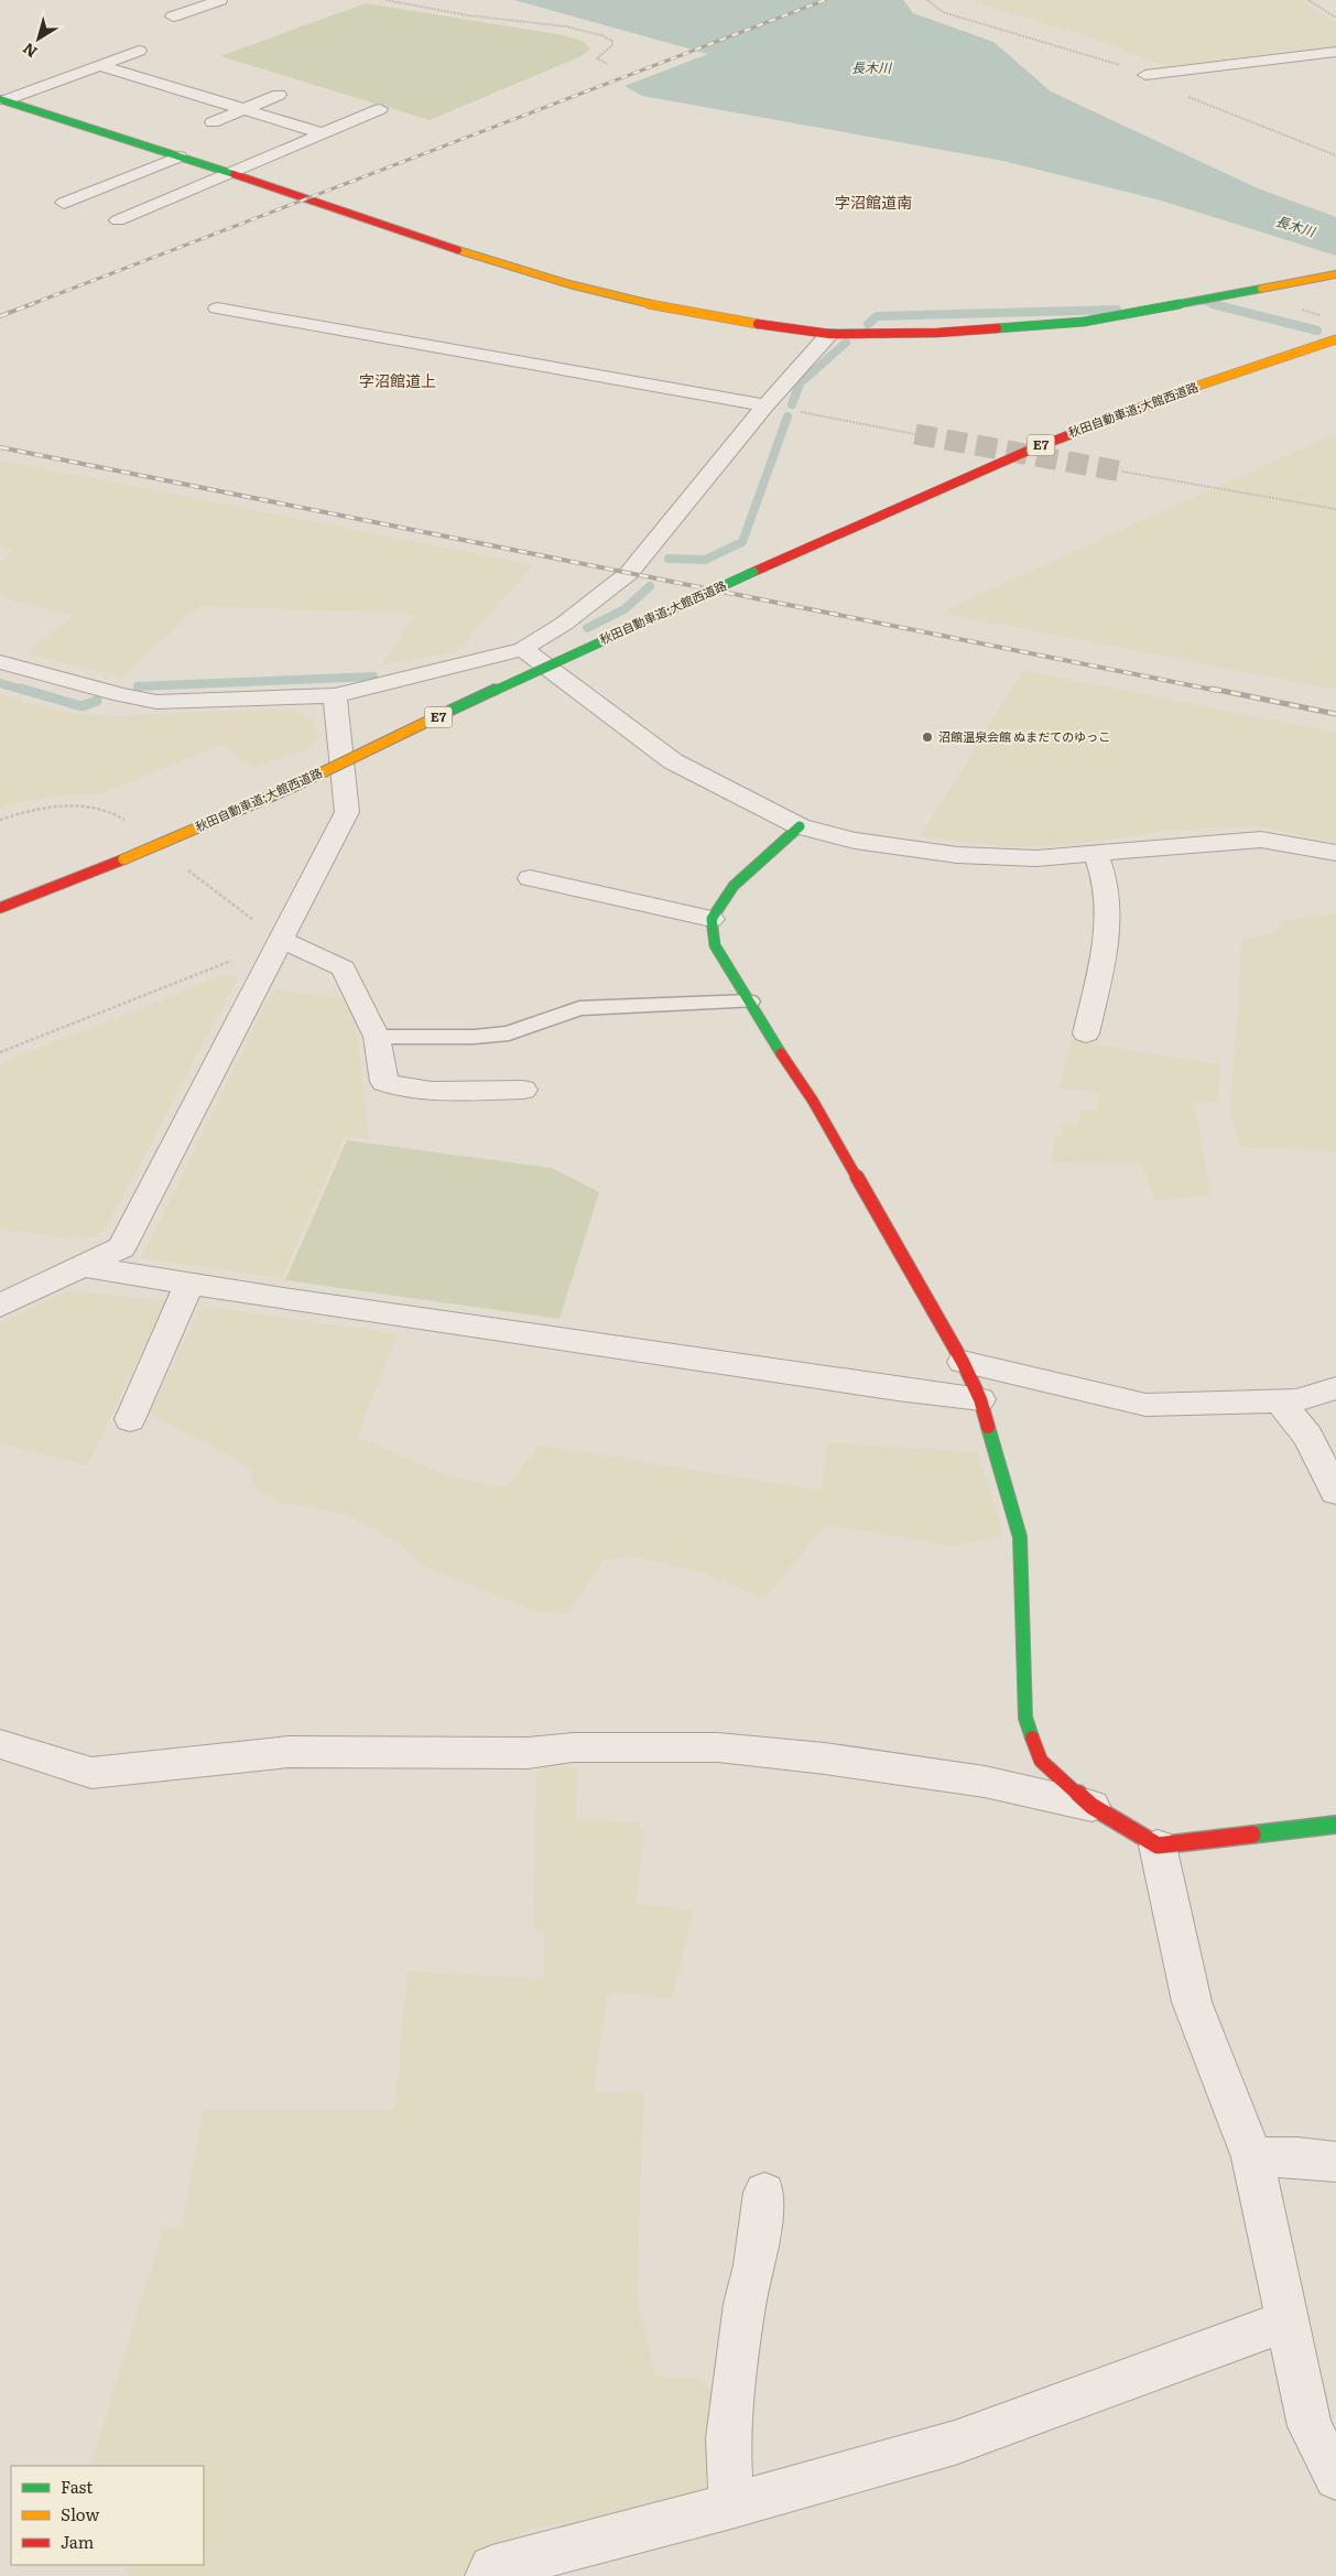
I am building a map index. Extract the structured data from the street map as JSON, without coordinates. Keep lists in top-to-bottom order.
{
  "streets": {
    "main road": ["秋田自動車道;大館西道路", "E7"]
  },
  "districts": ["字沼館道南", "字沼館道上"],
  "water": ["長木川"],
  "places": ["沼館温泉会館 ぬまだてのゆっこ"],
  "legend": ["Fast", "Slow", "Jam"],
  "north": "bottom left"
}
